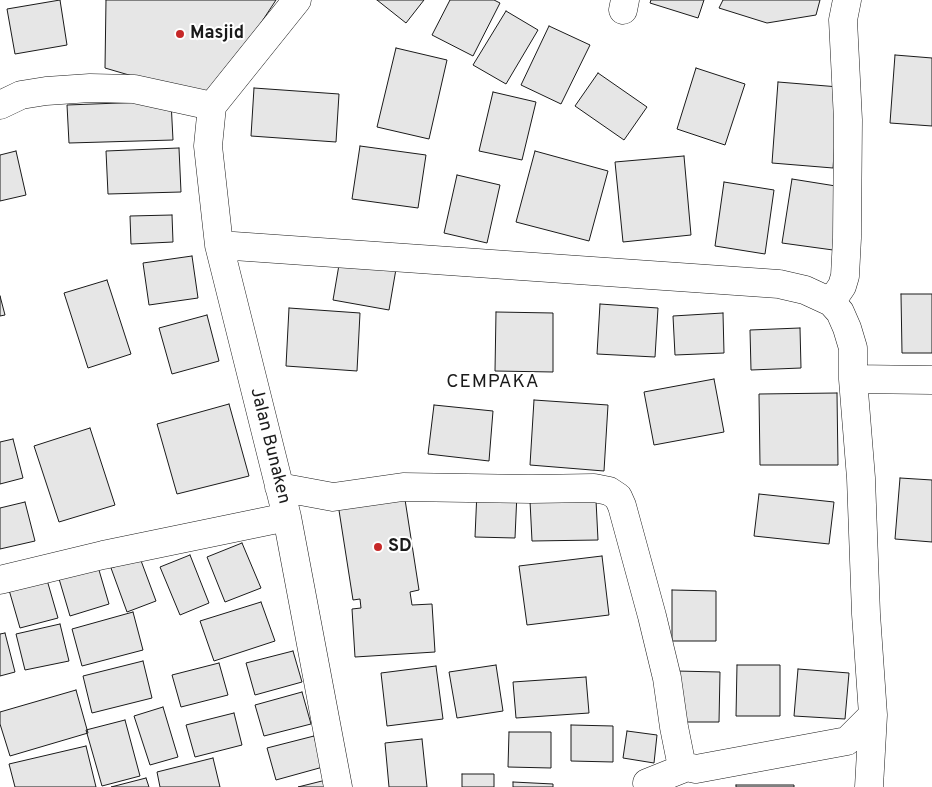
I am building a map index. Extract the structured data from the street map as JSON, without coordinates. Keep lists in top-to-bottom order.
{
  "streets": {
    "street": ["Jalan Bunaken"]
  },
  "districts": ["CEMPAKA"],
  "places": ["Masjid", "SD"]
}
